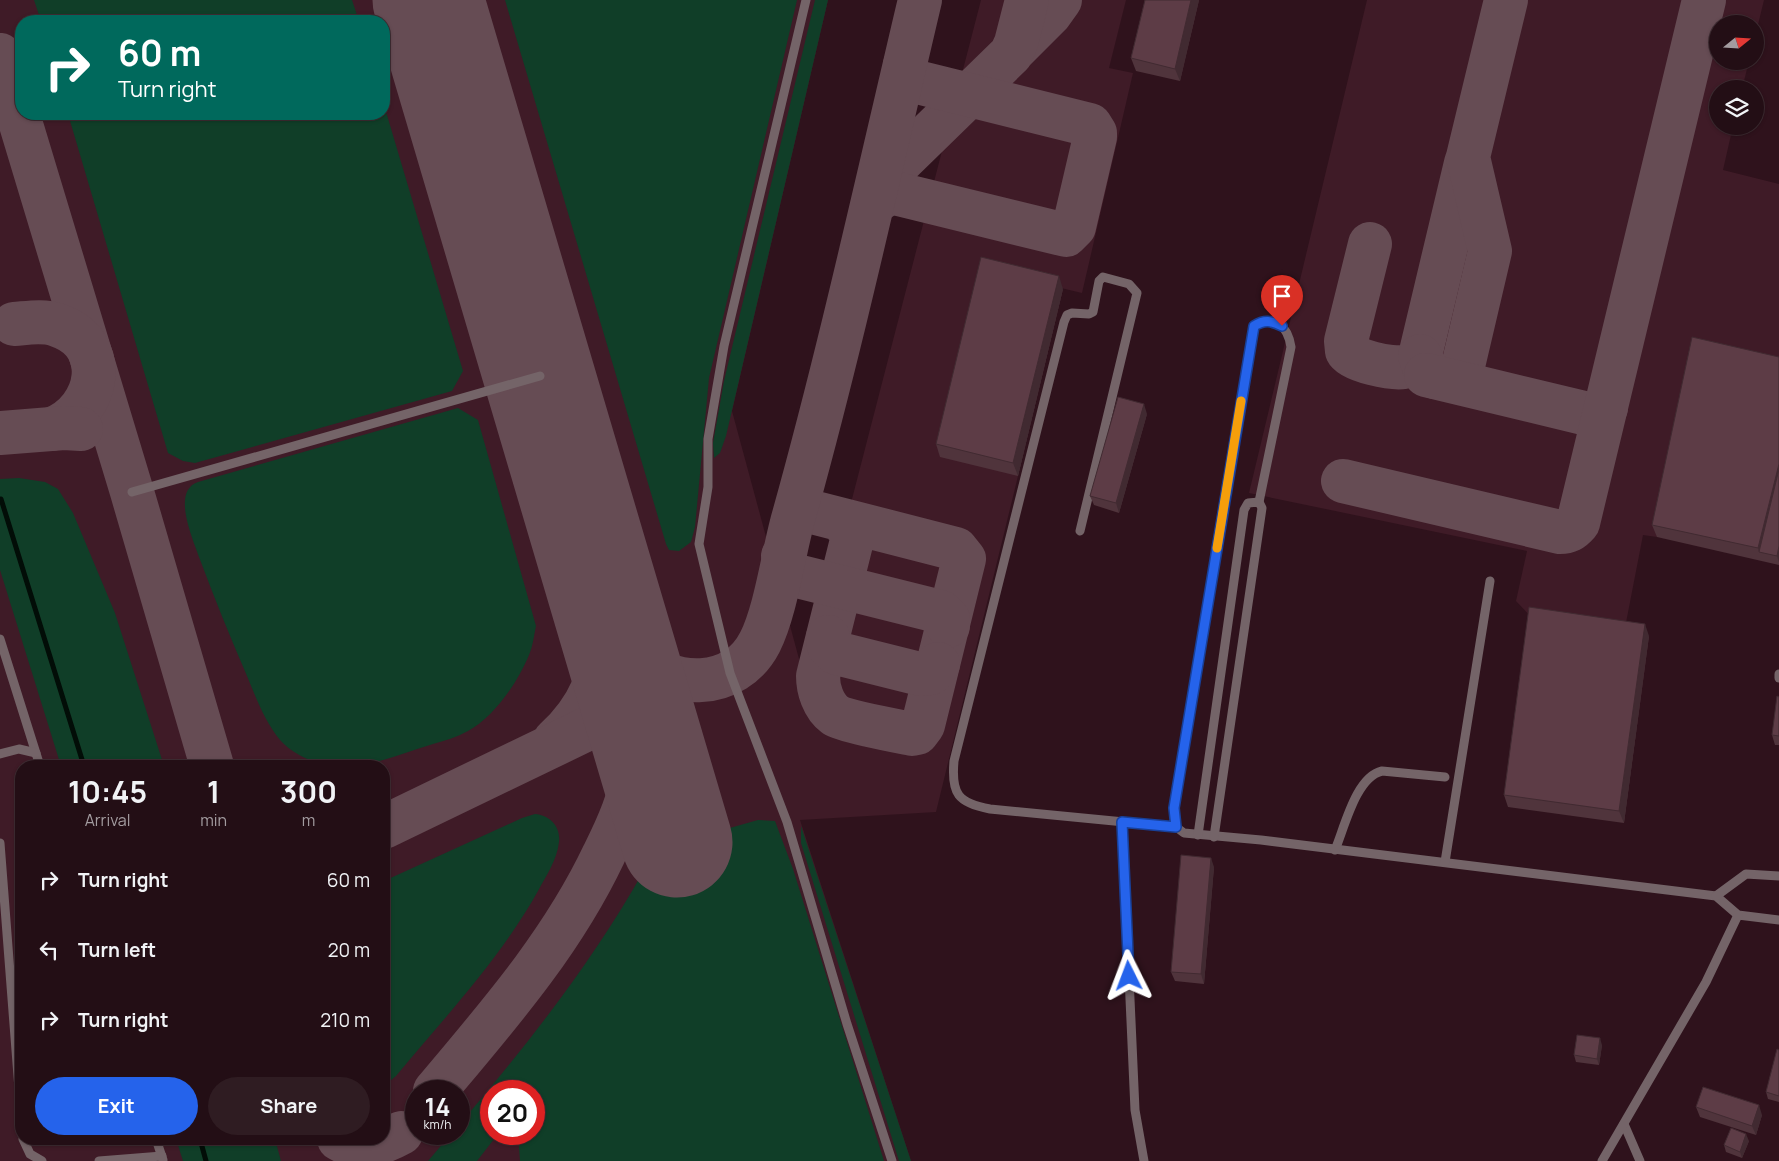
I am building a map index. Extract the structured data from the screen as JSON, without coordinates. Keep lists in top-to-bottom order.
{
  "north": "right",
  "page": {
    "turn": ["60 m", "Turn right"],
    "eta": [
      "10:45",
      "Arrival",
      "1",
      "min",
      "300",
      "m"
    ],
    "list": [
      {
        "name": "Turn right",
        "value": "60 m"
      },
      {
        "name": "Turn left",
        "value": "20 m"
      },
      {
        "name": "Turn right",
        "value": "210 m"
      }
    ],
    "buttons": ["Exit", "Share"],
    "speed": "14 km/h",
    "limit": "20"
  }
}
